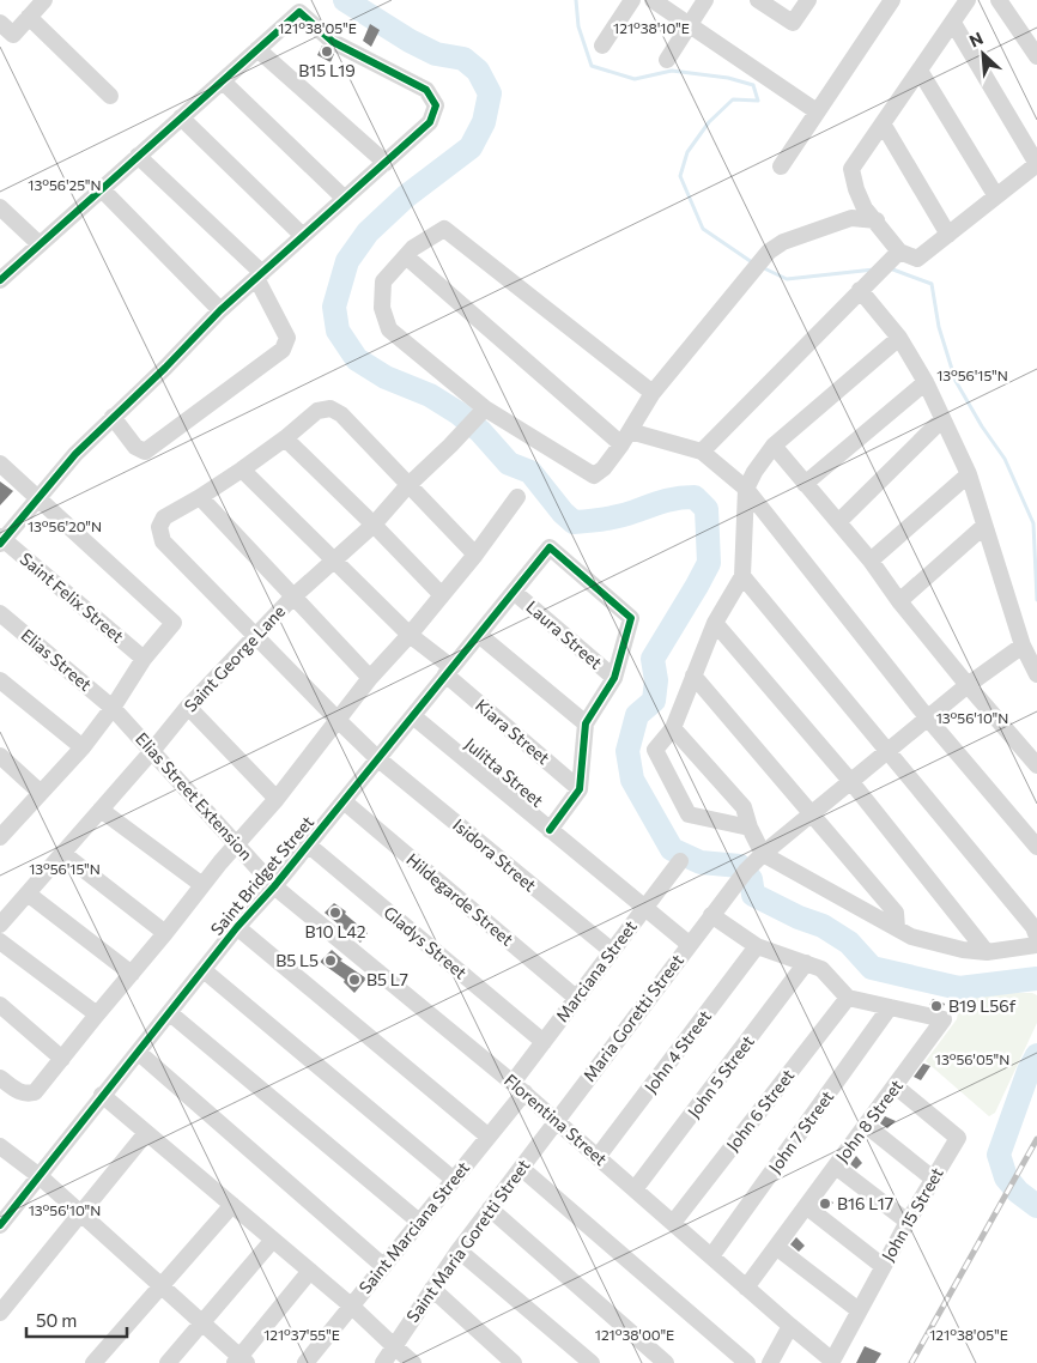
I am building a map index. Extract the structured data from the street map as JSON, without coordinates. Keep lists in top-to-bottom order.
{
  "streets": {
    "street": [
      "Saint Felix Street",
      "Laura Street",
      "Saint George Lane",
      "Elias Street",
      "Kiara Street",
      "Julitta Street",
      "Elias Street Extension",
      "Isidora Street",
      "Saint Bridget Street",
      "Hildegarde Street",
      "Gladys Street",
      "Marciana Street",
      "Maria Goretti Street",
      "John 4 Street",
      "John 5 Street",
      "John 6 Street",
      "Florentina Street",
      "John 8 Street",
      "John 7 Street",
      "John 15 Street",
      "Saint Marciana Street",
      "Saint Maria Goretti Street"
    ]
  },
  "crossings": [
    ["Laura Street", "Saint Bridget Street"],
    ["Saint George Lane", "Kiara Street"],
    ["Saint George Lane", "Elias Street Extension"],
    ["Saint George Lane", "Isidora Street"],
    ["Elias Street", "Elias Street Extension"],
    ["Kiara Street", "Saint Bridget Street"],
    ["Julitta Street", "Saint Bridget Street"],
    ["Julitta Street", "Marciana Street"],
    ["Julitta Street", "Maria Goretti Street"],
    ["Elias Street Extension", "Saint Bridget Street"],
    ["Elias Street Extension", "Florentina Street"],
    ["Isidora Street", "Saint Bridget Street"],
    ["Isidora Street", "Marciana Street"],
    ["Saint Bridget Street", "Hildegarde Street"],
    ["Saint Bridget Street", "Gladys Street"],
    ["Saint Bridget Street", "Florentina Street"],
    ["Hildegarde Street", "Marciana Street"],
    ["Gladys Street", "Marciana Street"],
    ["Marciana Street", "Florentina Street"],
    ["Marciana Street", "Saint Marciana Street"],
    ["Maria Goretti Street", "Florentina Street"],
    ["Maria Goretti Street", "Saint Maria Goretti Street"],
    ["John 4 Street", "Florentina Street"],
    ["John 5 Street", "Florentina Street"],
    ["John 6 Street", "Florentina Street"],
    ["John 6 Street", "John 8 Street"],
    ["Florentina Street", "John 8 Street"],
    ["Florentina Street", "John 7 Street"],
    ["Florentina Street", "John 15 Street"],
    ["Florentina Street", "Saint Marciana Street"],
    ["Florentina Street", "Saint Maria Goretti Street"],
    ["John 8 Street", "John 7 Street"],
    ["John 8 Street", "John 15 Street"]
  ],
  "places": [
    "B15 L19",
    "B10 L42",
    "B5 L5",
    "B5 L7",
    "B19 L56f",
    "B16 L17"
  ],
  "scale_bar": "50 m",
  "north": "top left",
  "coordinates": [
    "121°38'05\"E",
    "121°38'10\"E",
    "13°56'25\"N",
    "13°56'15\"N",
    "13°56'20\"N",
    "13°56'10\"N",
    "13°56'05\"N",
    "121°37'55\"E",
    "121°38'00\"E"
  ]
}
